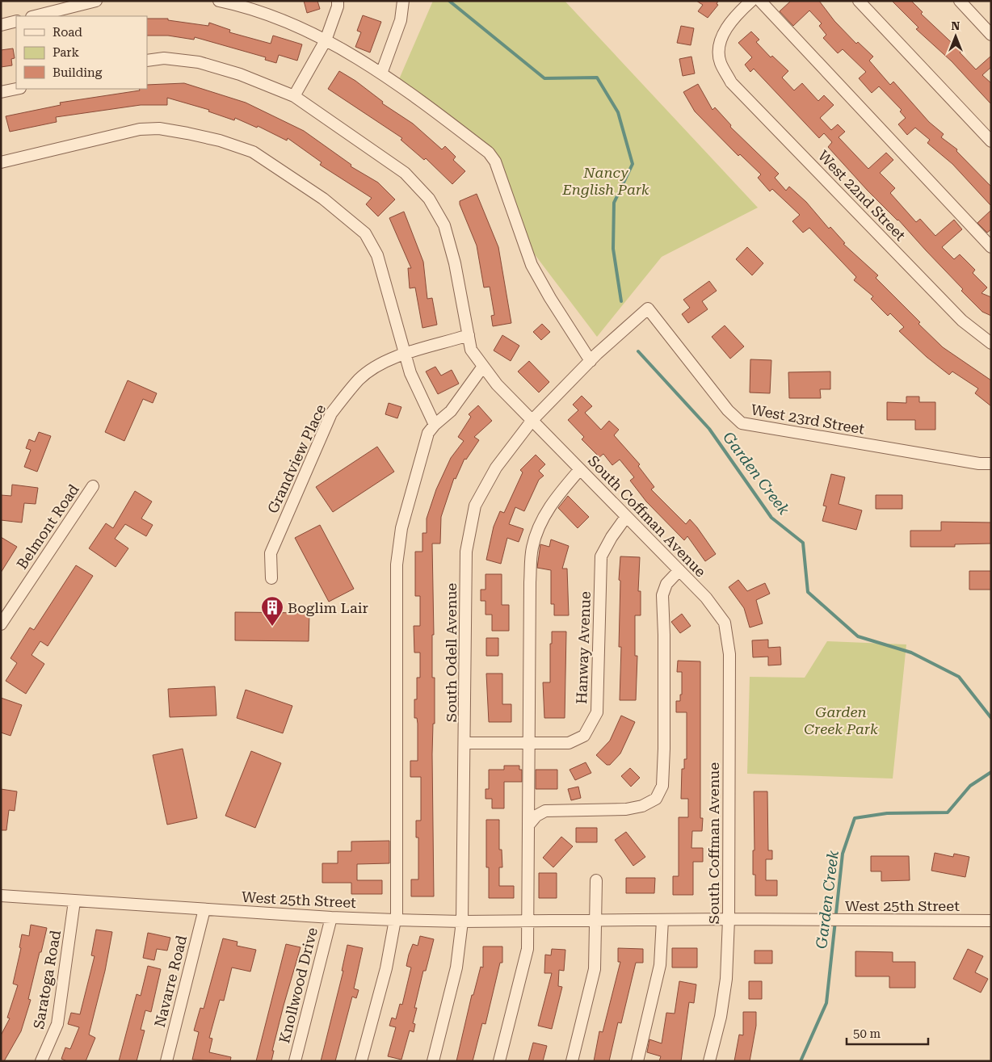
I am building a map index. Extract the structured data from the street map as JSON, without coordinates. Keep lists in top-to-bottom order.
{
  "streets": {
    "street": [
      "West 22nd Street",
      "West 23rd Street",
      "Grandview Place",
      "South Coffman Avenue",
      "Belmont Road",
      "Hanway Avenue",
      "South Odell Avenue",
      "West 25th Street",
      "Saratoga Road",
      "Navarre Road",
      "Knollwood Drive"
    ]
  },
  "crossings": [
    ["West 23rd Street", "South Odell Avenue"],
    ["Grandview Place", "South Coffman Avenue"],
    ["South Coffman Avenue", "Hanway Avenue"],
    ["South Coffman Avenue", "South Odell Avenue"],
    ["South Coffman Avenue", "West 25th Street"],
    ["Hanway Avenue", "South Odell Avenue"],
    ["South Odell Avenue", "West 25th Street"],
    ["West 25th Street", "Saratoga Road"],
    ["West 25th Street", "Navarre Road"],
    ["West 25th Street", "Knollwood Drive"]
  ],
  "water": ["Garden Creek"],
  "parks": ["Nancy English Park", "Garden Creek Park"],
  "places": {
    "building": ["Boglim Lair"]
  },
  "legend": ["Road", "Park", "Building"],
  "scale_bar": "50 m",
  "north": "top"
}
